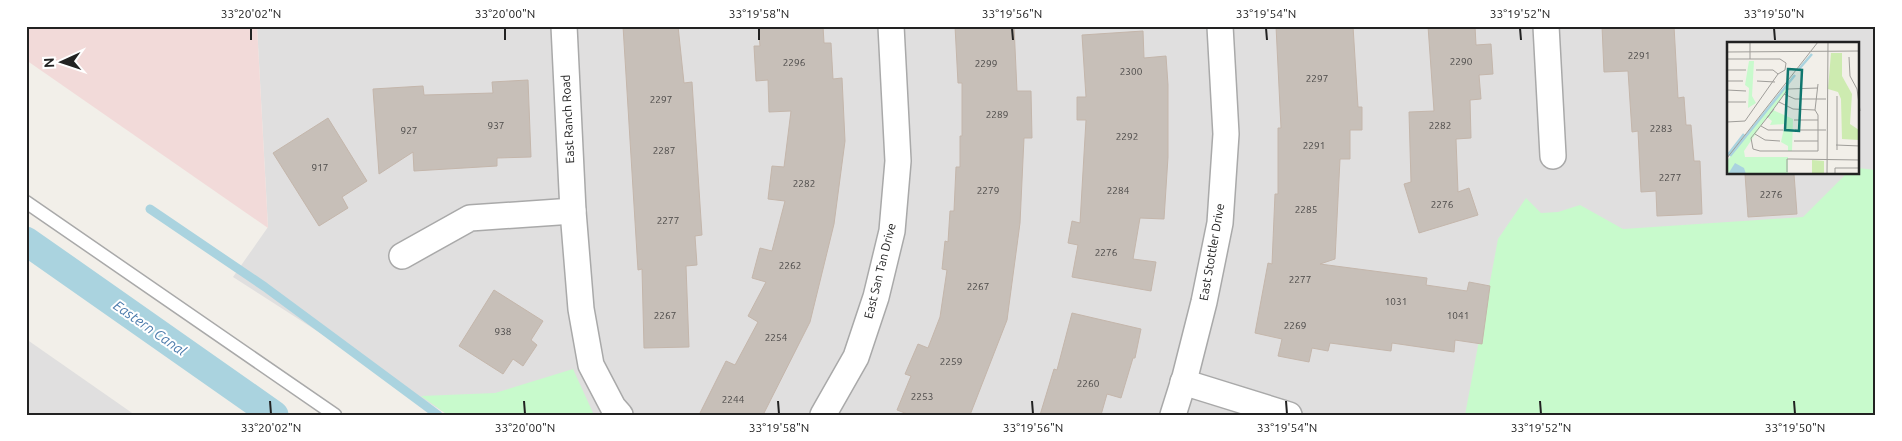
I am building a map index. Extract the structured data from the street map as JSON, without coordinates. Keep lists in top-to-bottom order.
{
  "streets": {
    "street": ["East Ranch Road", "East Stottler Drive", "East San Tan Drive"]
  },
  "water": ["Eastern Canal"],
  "house_numbers": [
    "2291",
    "2290",
    "2296",
    "2299",
    "2300",
    "2297",
    "2297",
    "2289",
    "937",
    "2282",
    "2283",
    "927",
    "2292",
    "2291",
    "2287",
    "917",
    "2277",
    "2282",
    "2279",
    "2284",
    "2276",
    "2276",
    "2285",
    "2277",
    "2276",
    "2262",
    "2277",
    "2267",
    "1031",
    "2267",
    "1041",
    "2269",
    "938",
    "2254",
    "2259",
    "2260",
    "2253",
    "2244"
  ],
  "north": "left",
  "coordinates": [
    "33°20'02\"N",
    "33°20'00\"N",
    "33°19'58\"N",
    "33°19'56\"N",
    "33°19'54\"N",
    "33°19'52\"N",
    "33°19'50\"N"
  ]
}
